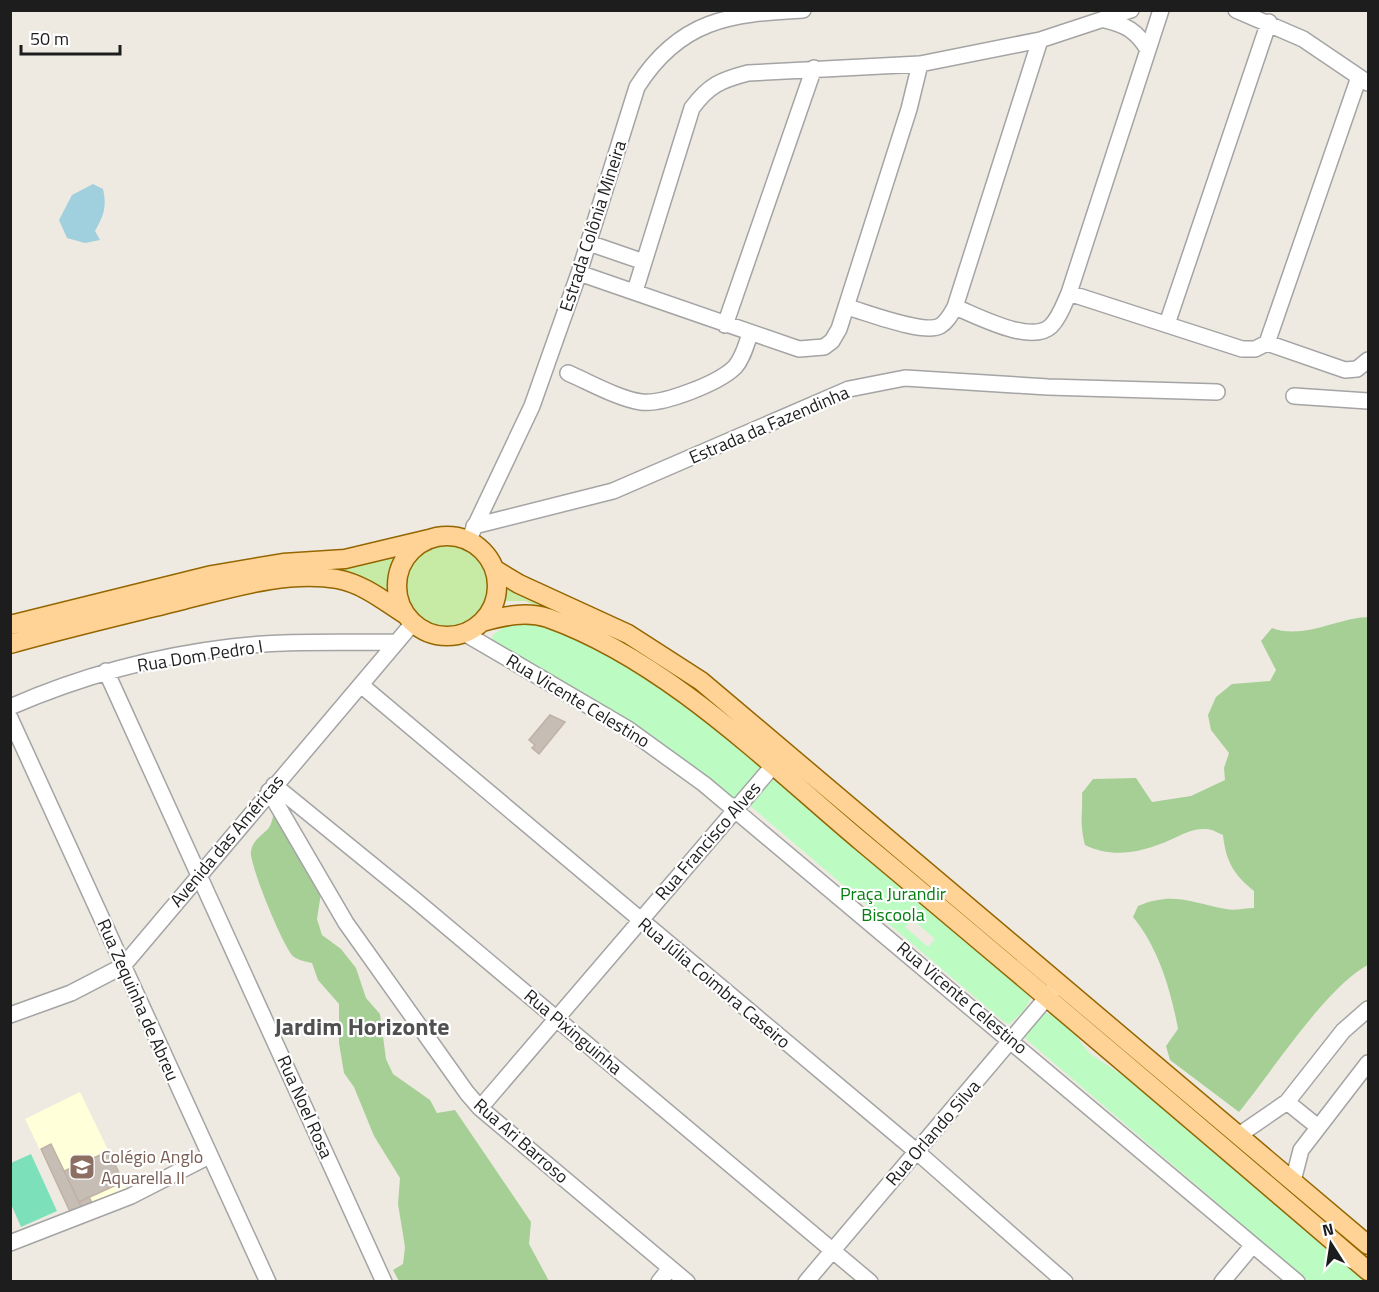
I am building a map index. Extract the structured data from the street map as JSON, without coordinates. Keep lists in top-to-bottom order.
{
  "streets": {
    "street": [
      "Estrada Colônia Mineira",
      "Estrada da Fazendinha",
      "Rua Dom Pedro I",
      "Rua Vicente Celestino",
      "Avenida das Américas",
      "Rua Francisco Alves",
      "Rua Júlia Coimbra Caseiro",
      "Rua Zequinha de Abreu",
      "Rua Pixinguinha",
      "Rua Noel Rosa",
      "Rua Orlando Silva",
      "Rua Ari Barroso"
    ]
  },
  "crossings": [
    ["Estrada Colônia Mineira", "Estrada da Fazendinha"],
    ["Estrada Colônia Mineira", "Rua Vicente Celestino"],
    ["Estrada Colônia Mineira", "Avenida das Américas"],
    ["Estrada da Fazendinha", "Rua Vicente Celestino"],
    ["Estrada da Fazendinha", "Avenida das Américas"],
    ["Rua Dom Pedro I", "Avenida das Américas"],
    ["Rua Dom Pedro I", "Rua Noel Rosa"],
    ["Rua Vicente Celestino", "Avenida das Américas"],
    ["Rua Vicente Celestino", "Rua Francisco Alves"],
    ["Rua Vicente Celestino", "Rua Orlando Silva"],
    ["Avenida das Américas", "Rua Júlia Coimbra Caseiro"],
    ["Avenida das Américas", "Rua Zequinha de Abreu"],
    ["Avenida das Américas", "Rua Pixinguinha"],
    ["Avenida das Américas", "Rua Noel Rosa"],
    ["Avenida das Américas", "Rua Ari Barroso"],
    ["Rua Francisco Alves", "Rua Júlia Coimbra Caseiro"],
    ["Rua Francisco Alves", "Rua Pixinguinha"],
    ["Rua Francisco Alves", "Rua Ari Barroso"],
    ["Rua Júlia Coimbra Caseiro", "Rua Orlando Silva"],
    ["Rua Pixinguinha", "Rua Orlando Silva"],
    ["Rua Pixinguinha", "Rua Ari Barroso"]
  ],
  "districts": ["Jardim Horizonte"],
  "parks": ["Praça Jurandir Biscoola"],
  "places": {
    "school or university": ["Colégio Anglo Aquarella II"]
  },
  "scale_bar": "50 m",
  "north": "top"
}
